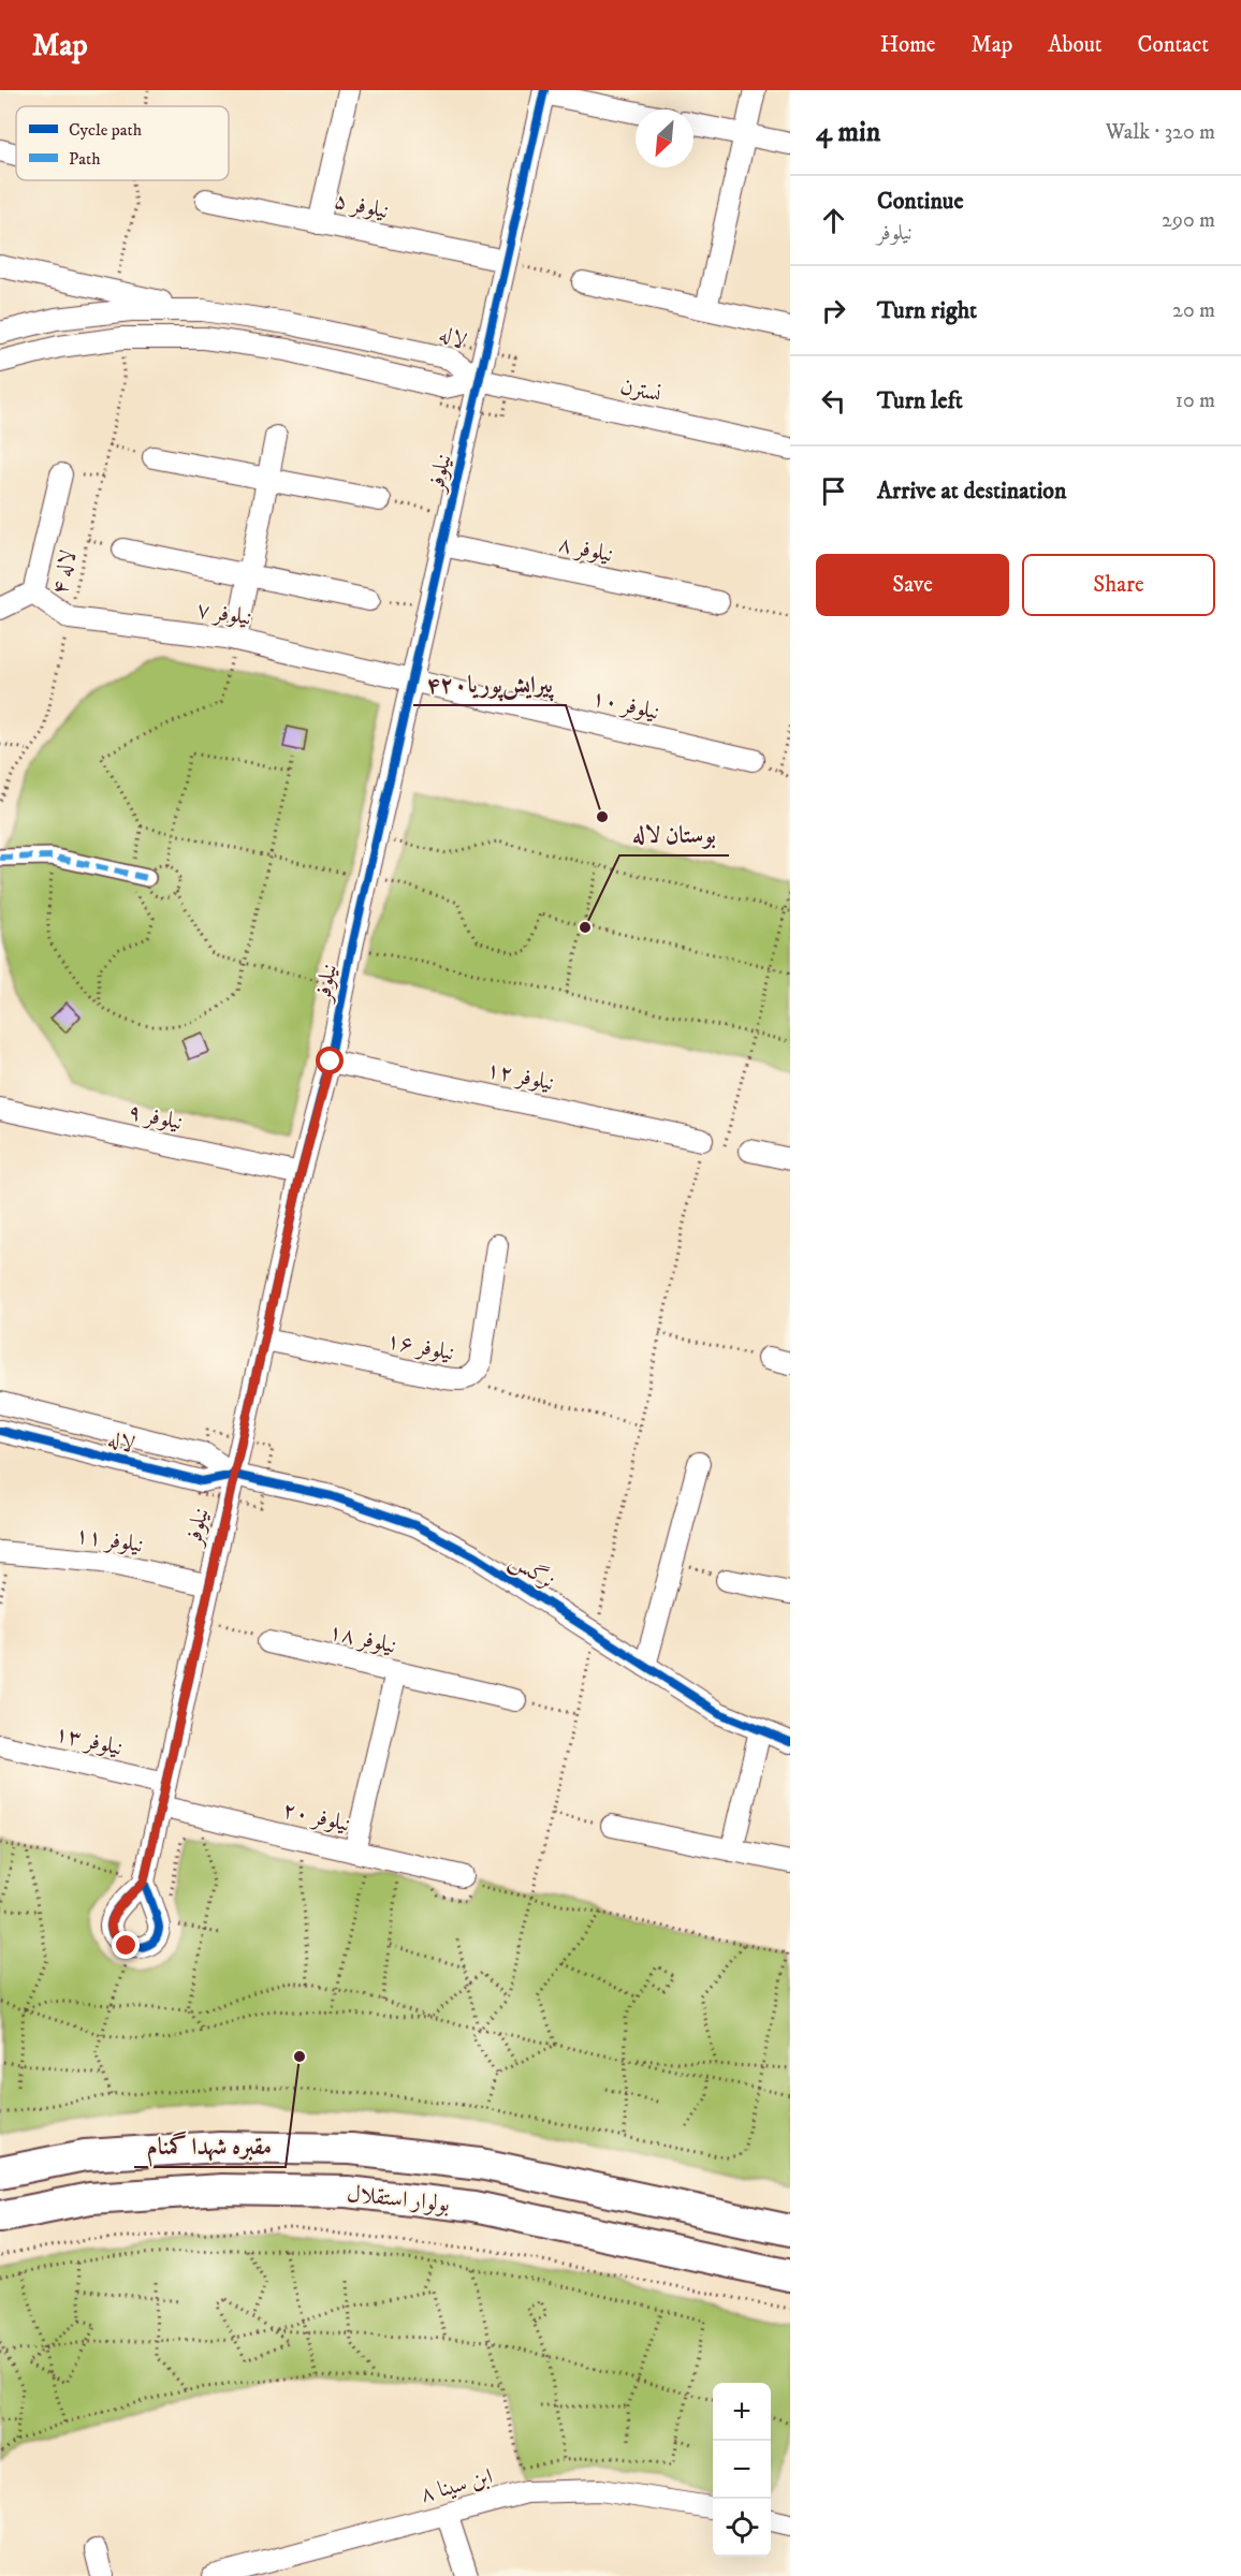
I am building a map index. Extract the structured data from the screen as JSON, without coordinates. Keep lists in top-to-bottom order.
{
  "streets": {
    "main road": ["بولوار استقلال"],
    "street": [
      "نیلوفر ۵",
      "لاله",
      "نسترن",
      "نیلوفر",
      "نیلوفر ۸",
      "نیلوفر ۷",
      "نیلوفر ۱۰",
      "نیلوفر ۱۲",
      "نیلوفر ۹",
      "نیلوفر ۱۶",
      "نیلوفر ۱۱",
      "نرگس",
      "نیلوفر ۱۸",
      "نیلوفر ۱۳",
      "نیلوفر ۲۰",
      "ابن سینا ۸"
    ],
    "path": ["لاله ۴"]
  },
  "crossings": [
    ["نیلوفر ۵", "نیلوفر"],
    ["لاله", "نسترن"],
    ["لاله", "نیلوفر"],
    ["لاله", "لاله ۴"],
    ["لاله", "نرگس"],
    ["نسترن", "نیلوفر"],
    ["نیلوفر", "نیلوفر ۸"],
    ["نیلوفر", "نیلوفر ۷"],
    ["نیلوفر", "نیلوفر ۱۰"],
    ["نیلوفر", "نیلوفر ۱۲"],
    ["نیلوفر", "نیلوفر ۹"],
    ["نیلوفر", "نیلوفر ۱۶"],
    ["نیلوفر", "نیلوفر ۱۱"],
    ["نیلوفر", "نرگس"],
    ["نیلوفر", "نیلوفر ۱۳"],
    ["نیلوفر", "نیلوفر ۲۰"],
    ["لاله ۴", "نیلوفر ۷"],
    ["نیلوفر ۷", "نیلوفر ۱۰"]
  ],
  "places": ["پیرایش‌پوریا۴۲۰", "بوستان لاله", "مقبره شهدا گمنام"],
  "legend": ["Cycle path", "Path"],
  "north": "bottom left",
  "page": {
    "header": "Map",
    "nav": [
      "Home",
      "Map",
      "About",
      "Contact"
    ],
    "heading": ["4 min", "Walk · 320 m"],
    "list": [
      ["Continue", "نیلوفر", "290 m"],
      ["Turn right", "20 m"],
      ["Turn left", "10 m"],
      "Arrive at destination"
    ],
    "buttons": ["Save", "Share"],
    "map_buttons": ["+", "−"]
  }
}
